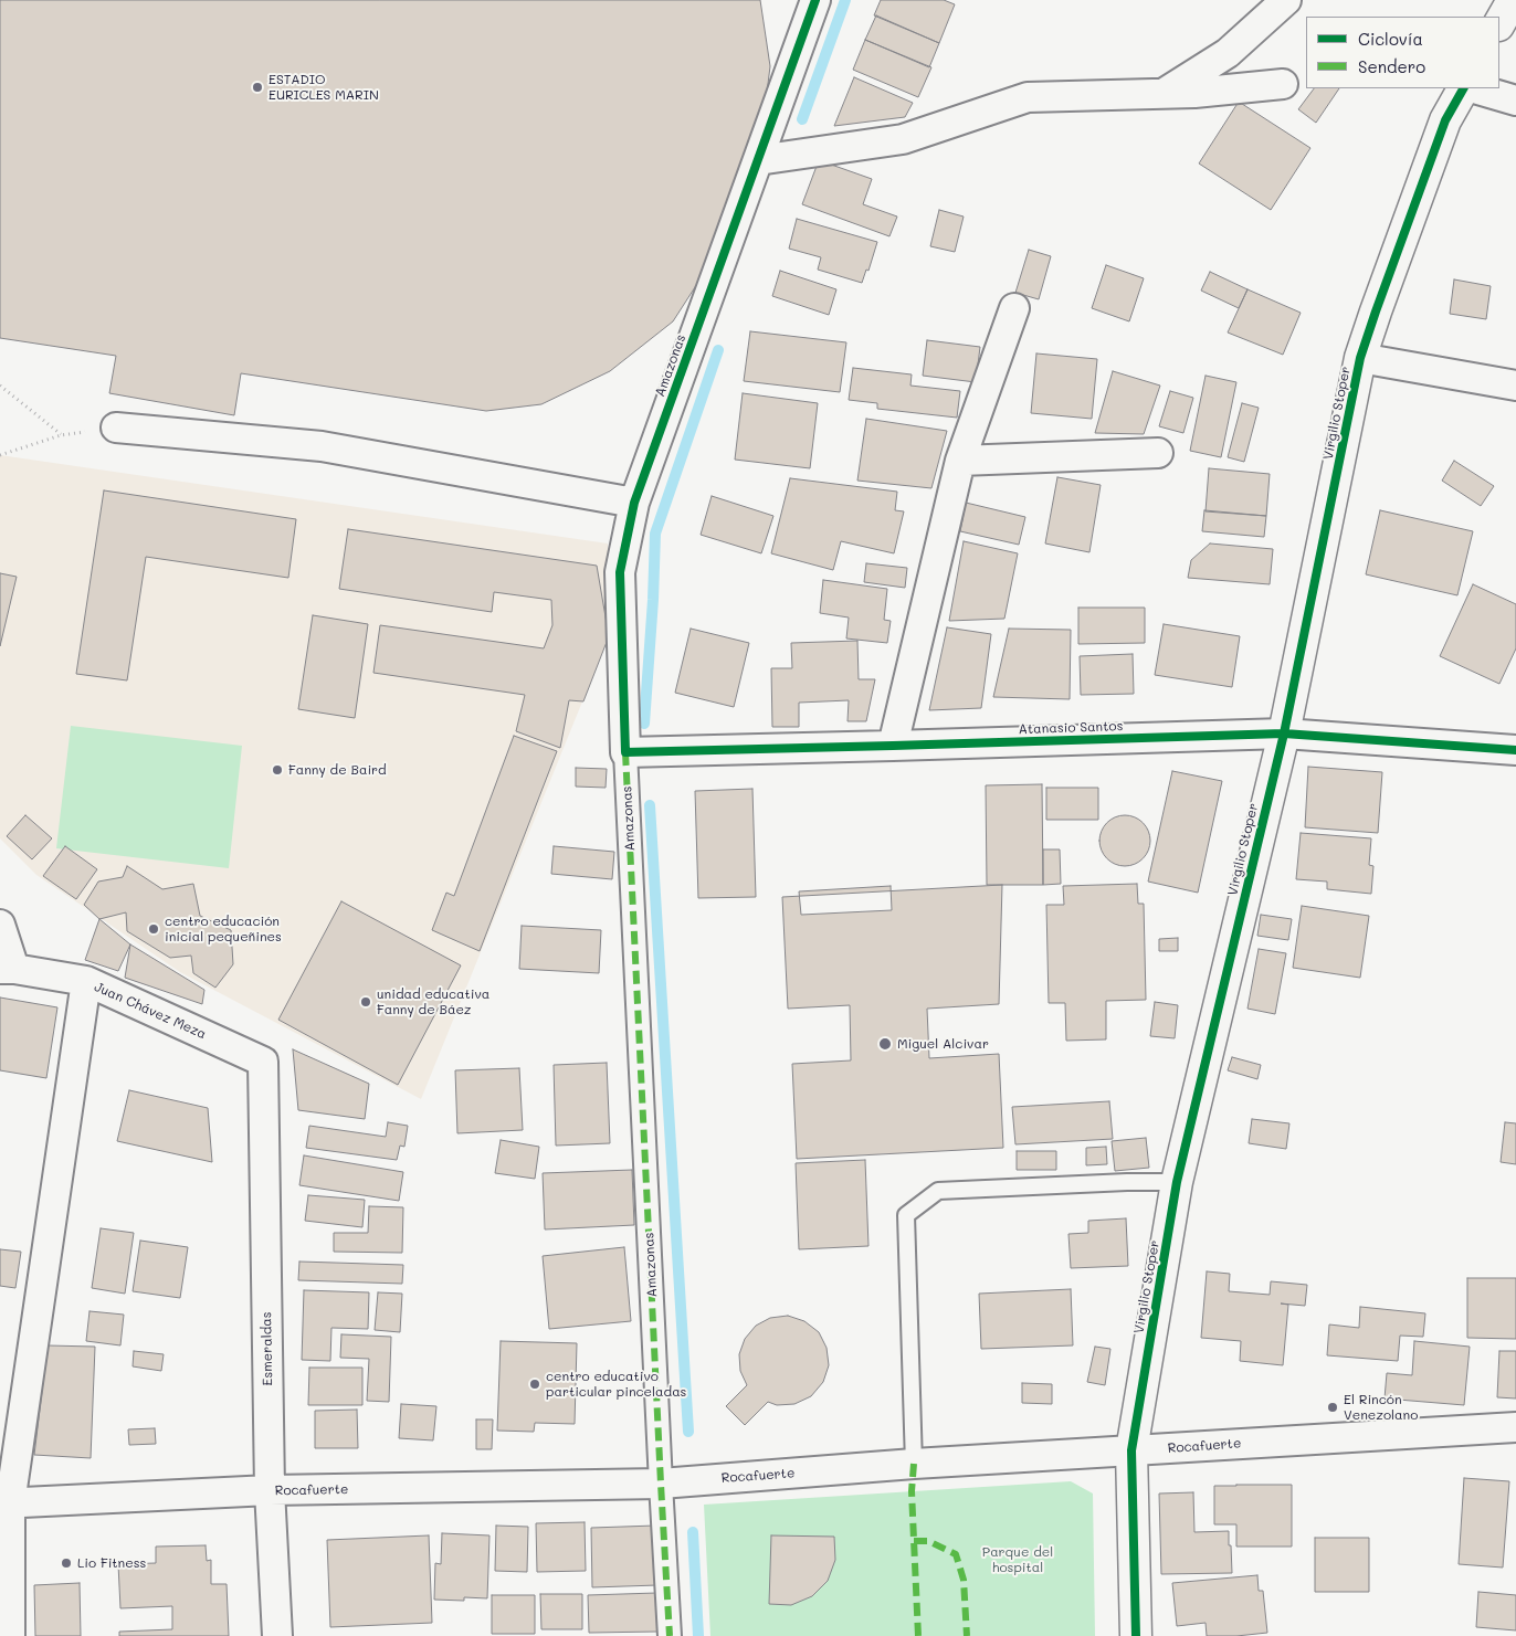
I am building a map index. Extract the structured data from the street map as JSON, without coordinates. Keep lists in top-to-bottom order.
{
  "streets": {
    "street": [
      "Amazonas",
      "Virgilio Stoper",
      "Atanasio Santos",
      "Juan Chávez Meza",
      "Esmeraldas",
      "Rocafuerte"
    ]
  },
  "crossings": [
    ["Amazonas", "Atanasio Santos"],
    ["Amazonas", "Rocafuerte"],
    ["Virgilio Stoper", "Atanasio Santos"],
    ["Virgilio Stoper", "Rocafuerte"],
    ["Juan Chávez Meza", "Esmeraldas"],
    ["Esmeraldas", "Rocafuerte"]
  ],
  "parks": ["Parque del hospital"],
  "places": [
    "ESTADIO EURICLES MARIN",
    "Fanny de Baird",
    "centro educación inicial pequeñines",
    "unidad educativa Fanny de Báez",
    "Miguel Alcivar",
    "centro educativo particular pinceladas",
    "El Rincón Venezolano",
    "Lio Fitness"
  ],
  "legend": ["Ciclovía", "Sendero"]
}
